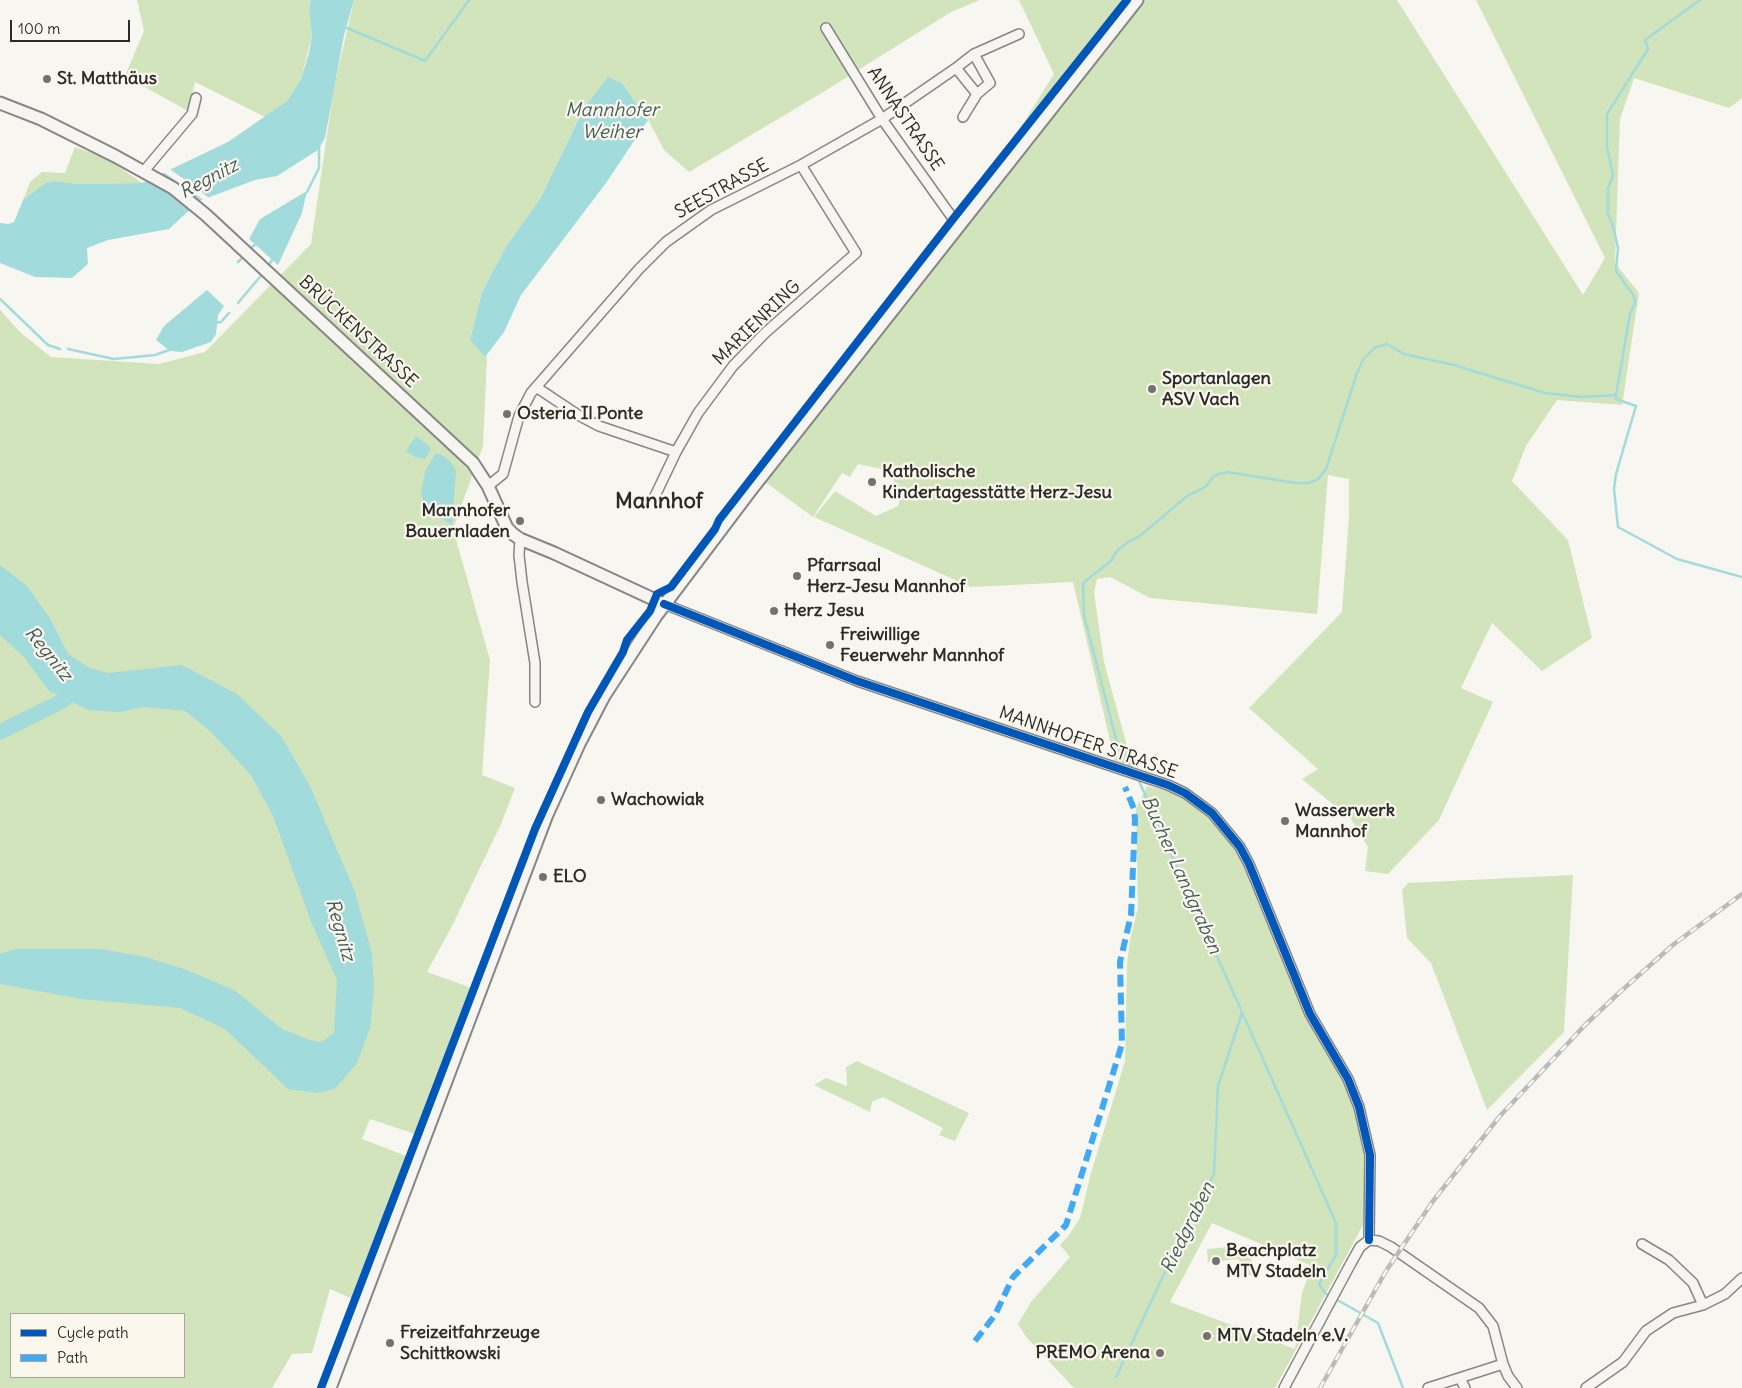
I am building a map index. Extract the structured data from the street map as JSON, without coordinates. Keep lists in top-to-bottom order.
{
  "streets": {
    "main road": ["BRÜCKENSTRASSE", "MANNHOFER STRASSE"],
    "street": ["ANNASTRASSE", "SEESTRASSE", "MARIENRING"]
  },
  "crossings": [
    ["ANNASTRASSE", "SEESTRASSE"],
    ["SEESTRASSE", "MARIENRING"],
    ["SEESTRASSE", "BRÜCKENSTRASSE"],
    ["SEESTRASSE", "MANNHOFER STRASSE"],
    ["BRÜCKENSTRASSE", "MANNHOFER STRASSE"]
  ],
  "districts": ["Mannhof"],
  "water": [
    "Mannhofer Weiher",
    "Regnitz",
    "Bucher Landgraben",
    "Riedgraben"
  ],
  "places": [
    "St. Matthäus",
    "Sportanlagen ASV Vach",
    "Osteria Il Ponte",
    "Katholische Kindertagesstätte Herz-Jesu",
    "Mannhofer Bauernladen",
    "Pfarrsaal Herz-Jesu Mannhof",
    "Herz Jesu",
    "Freiwillige Feuerwehr Mannhof",
    "Wachowiak",
    "Wasserwerk Mannhof",
    "ELO",
    "Beachplatz MTV Stadeln",
    "MTV Stadeln e.V.",
    "Freizeitfahrzeuge Schittkowski",
    "PREMO Arena"
  ],
  "legend": ["Cycle path", "Path"],
  "scale_bar": "100 m"
}
